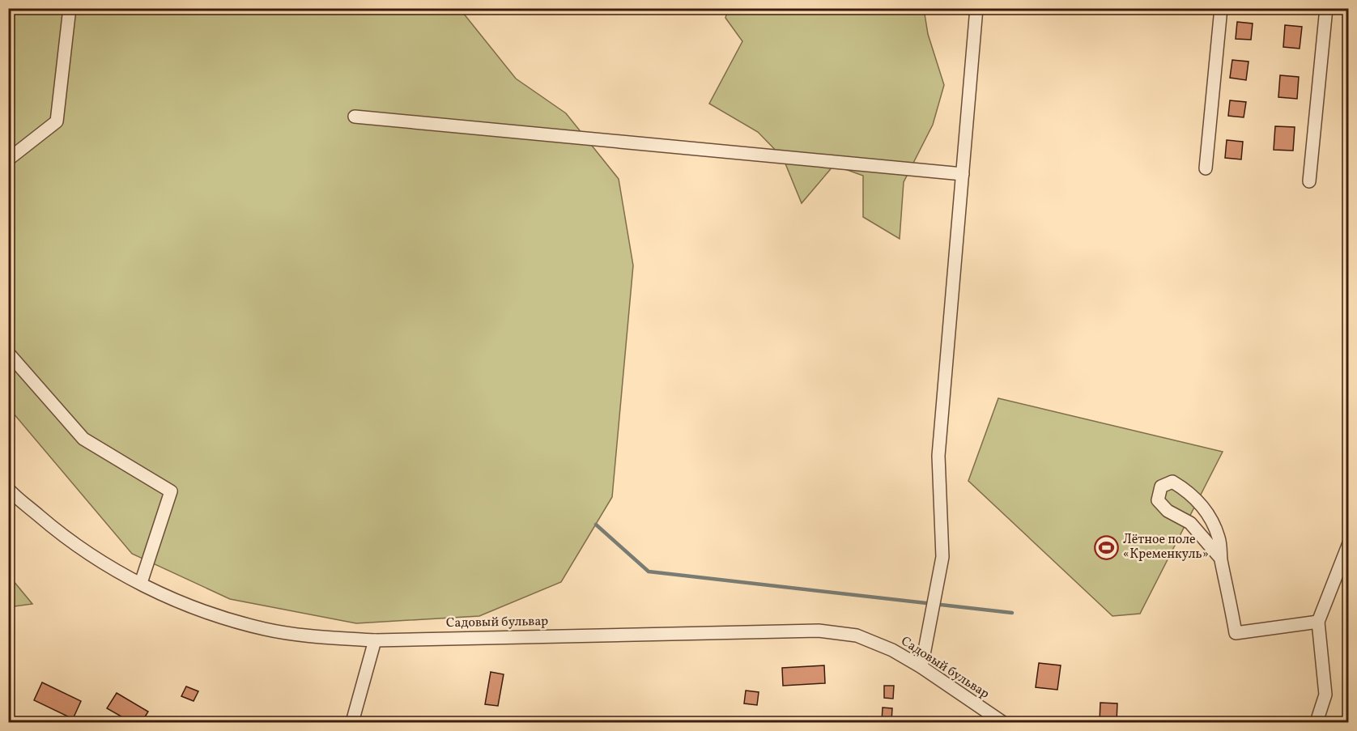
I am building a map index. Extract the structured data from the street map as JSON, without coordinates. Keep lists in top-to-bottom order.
{
  "streets": {
    "street": ["Садовый бульвар"]
  },
  "places": {
    "sports": ["Лётное поле «Кременкуль»"]
  }
}
